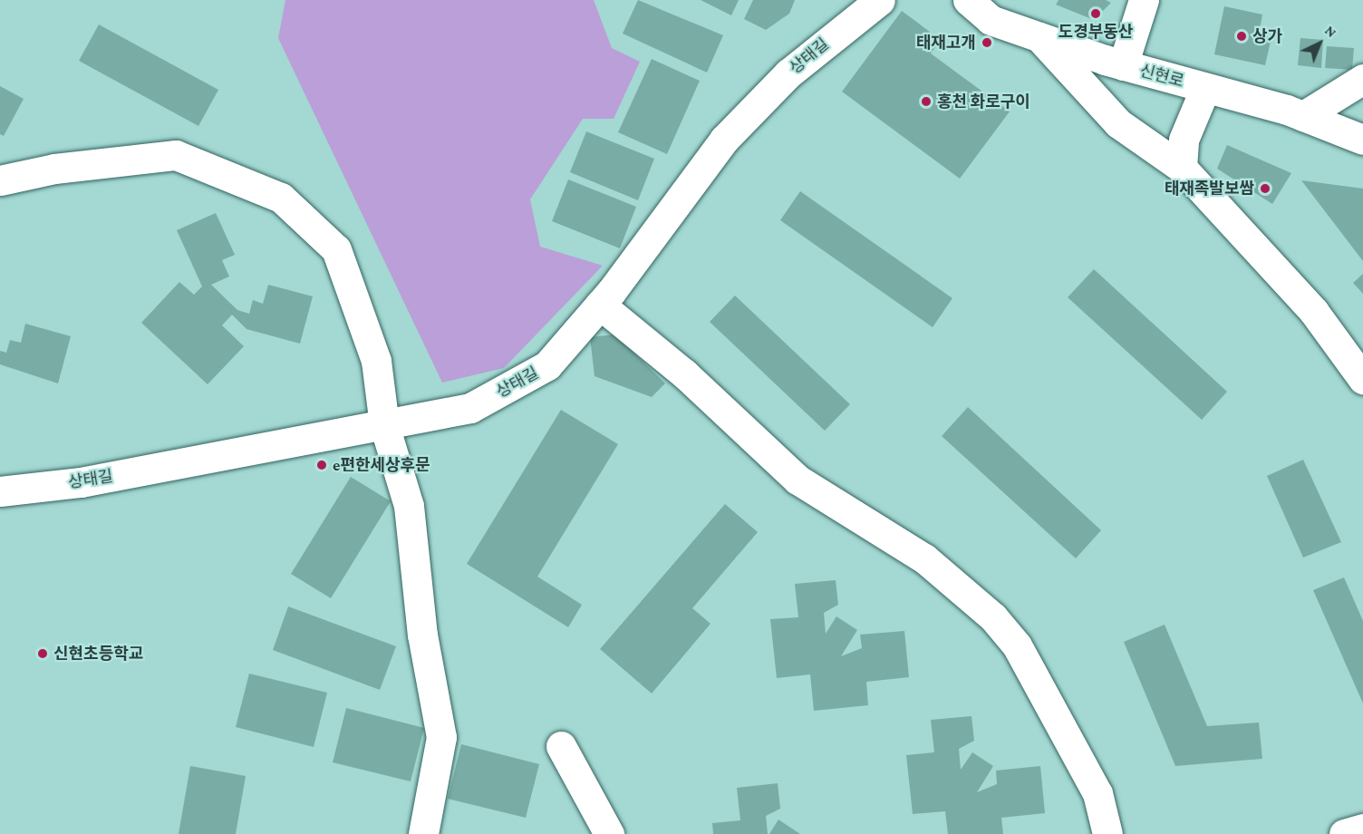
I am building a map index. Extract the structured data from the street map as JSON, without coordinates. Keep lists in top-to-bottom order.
{
  "streets": {
    "street": ["상태길", "신현로"]
  },
  "places": [
    "도경부동산",
    "상가",
    "태재고개",
    "홍천 화로구이",
    "태재족발보쌈",
    "e편한세상후문",
    "신현초등학교"
  ],
  "north": "top right"
}
